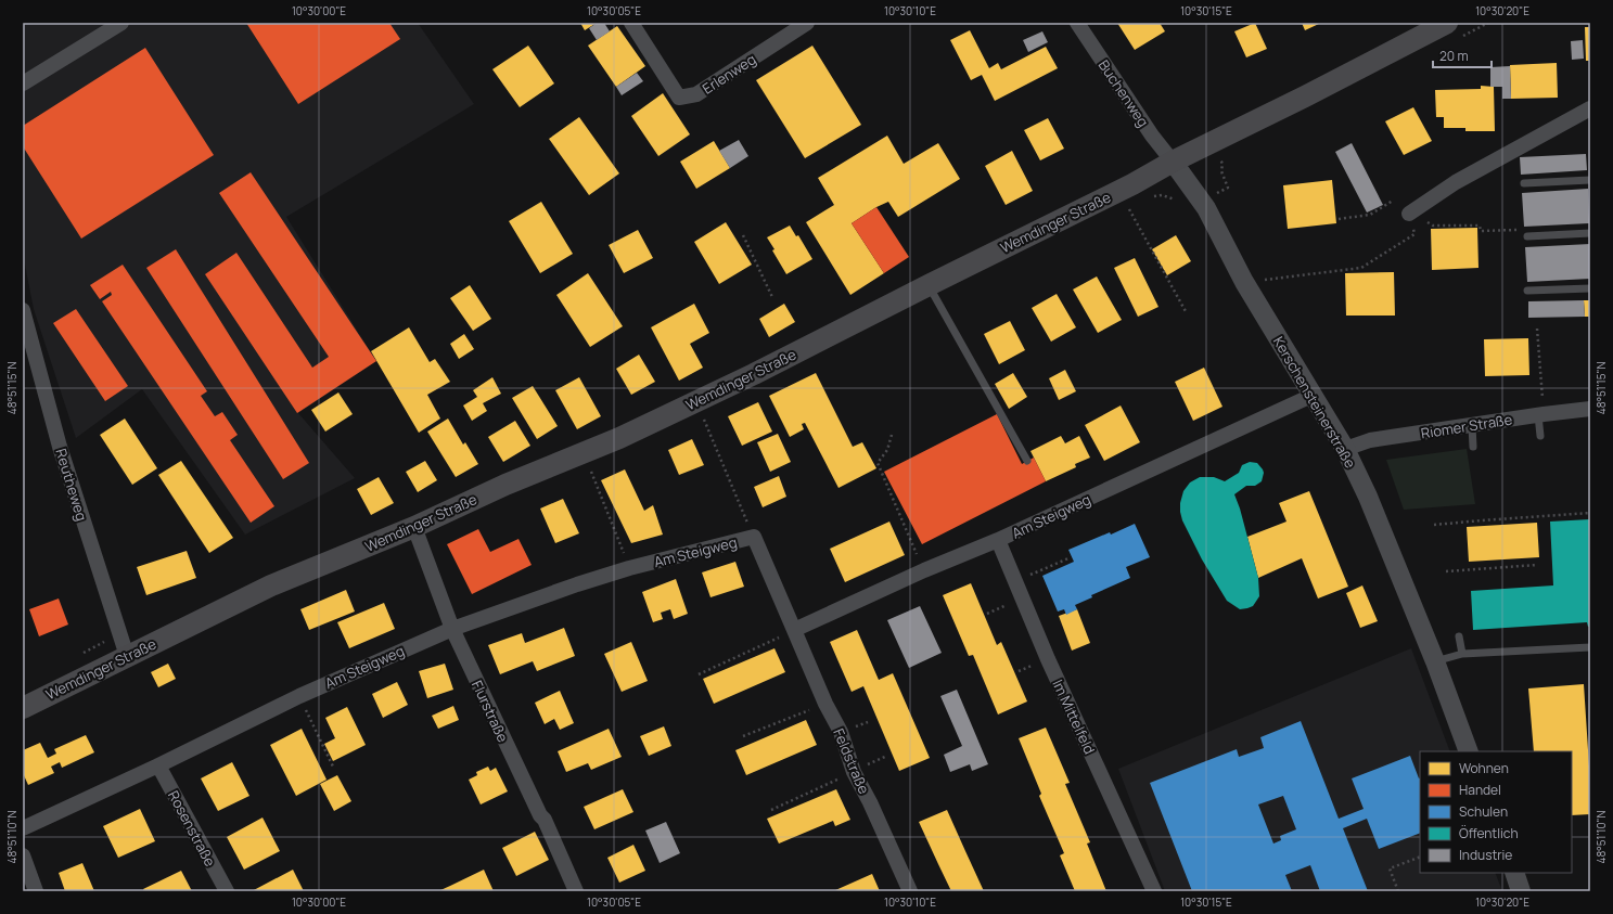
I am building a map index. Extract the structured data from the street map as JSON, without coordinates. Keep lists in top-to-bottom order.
{
  "streets": {
    "main road": ["Wemdinger Straße"],
    "street": [
      "Erlenweg",
      "Buchenweg",
      "Kerschensteinerstraße",
      "Riomer Straße",
      "Reutheweg",
      "Am Steigweg",
      "Flurstraße",
      "Im Mittelfeld",
      "Feldstraße",
      "Rosenstraße"
    ]
  },
  "crossings": [
    ["Buchenweg", "Wemdinger Straße"],
    ["Buchenweg", "Kerschensteinerstraße"],
    ["Wemdinger Straße", "Kerschensteinerstraße"],
    ["Wemdinger Straße", "Reutheweg"],
    ["Wemdinger Straße", "Flurstraße"],
    ["Kerschensteinerstraße", "Riomer Straße"],
    ["Kerschensteinerstraße", "Am Steigweg"],
    ["Am Steigweg", "Flurstraße"],
    ["Am Steigweg", "Im Mittelfeld"],
    ["Am Steigweg", "Feldstraße"],
    ["Am Steigweg", "Rosenstraße"]
  ],
  "legend": [
    "Wohnen",
    "Handel",
    "Schulen",
    "Öffentlich",
    "Industrie"
  ],
  "scale_bar": "20 m",
  "coordinates": [
    "10°30'00\"E",
    "10°30'05\"E",
    "10°30'10\"E",
    "10°30'15\"E",
    "10°30'20\"E",
    "48°51'15\"N",
    "48°51'10\"N"
  ]
}
